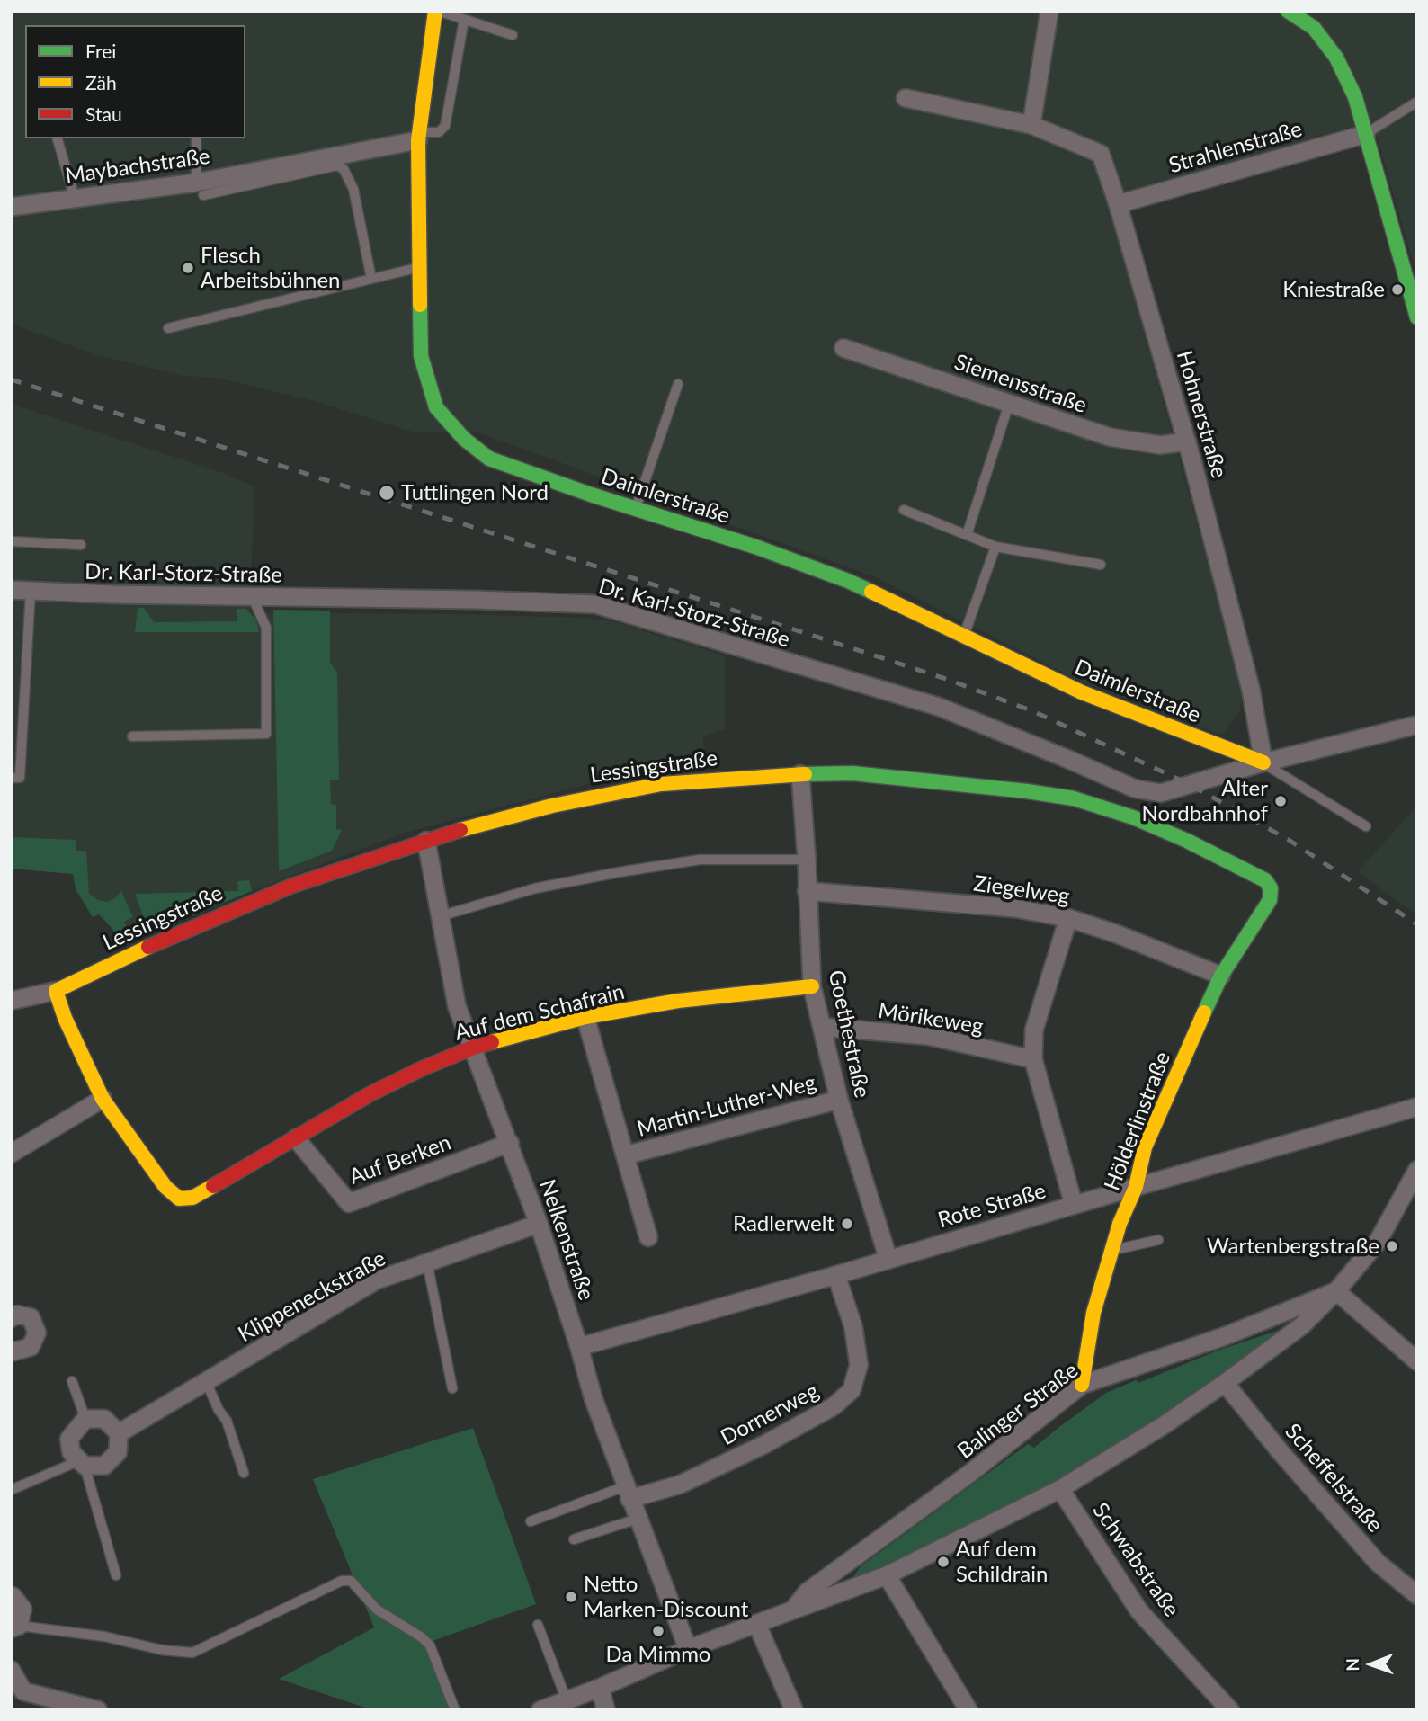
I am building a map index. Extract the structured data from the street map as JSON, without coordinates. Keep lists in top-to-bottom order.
{
  "streets": {
    "street": [
      "Strahlenstraße",
      "Maybachstraße",
      "Siemensstraße",
      "Hohnerstraße",
      "Daimlerstraße",
      "Dr. Karl-Storz-Straße",
      "Lessingstraße",
      "Ziegelweg",
      "Auf dem Schafrain",
      "Mörikeweg",
      "Goethestraße",
      "Martin-Luther-Weg",
      "Hölderlinstraße",
      "Auf Berken",
      "Rote Straße",
      "Nelkenstraße",
      "Klippeneckstraße",
      "Balinger Straße",
      "Dornerweg",
      "Scheffelstraße",
      "Schwabstraße"
    ]
  },
  "crossings": [
    ["Strahlenstraße", "Hohnerstraße"],
    ["Maybachstraße", "Daimlerstraße"],
    ["Siemensstraße", "Hohnerstraße"],
    ["Hohnerstraße", "Daimlerstraße"],
    ["Hohnerstraße", "Dr. Karl-Storz-Straße"],
    ["Daimlerstraße", "Dr. Karl-Storz-Straße"],
    ["Lessingstraße", "Goethestraße"],
    ["Lessingstraße", "Hölderlinstraße"],
    ["Lessingstraße", "Nelkenstraße"],
    ["Ziegelweg", "Goethestraße"],
    ["Ziegelweg", "Hölderlinstraße"],
    ["Auf dem Schafrain", "Goethestraße"],
    ["Auf dem Schafrain", "Martin-Luther-Weg"],
    ["Auf dem Schafrain", "Auf Berken"],
    ["Auf dem Schafrain", "Nelkenstraße"],
    ["Mörikeweg", "Goethestraße"],
    ["Goethestraße", "Martin-Luther-Weg"],
    ["Goethestraße", "Rote Straße"],
    ["Hölderlinstraße", "Rote Straße"],
    ["Hölderlinstraße", "Balinger Straße"],
    ["Auf Berken", "Nelkenstraße"],
    ["Rote Straße", "Nelkenstraße"],
    ["Rote Straße", "Dornerweg"],
    ["Nelkenstraße", "Klippeneckstraße"],
    ["Nelkenstraße", "Balinger Straße"],
    ["Nelkenstraße", "Dornerweg"],
    ["Balinger Straße", "Scheffelstraße"],
    ["Balinger Straße", "Schwabstraße"]
  ],
  "places": [
    "Flesch Arbeitsbühnen",
    "Kniestraße",
    "Tuttlingen Nord",
    "Alter Nordbahnhof",
    "Radlerwelt",
    "Wartenbergstraße",
    "Auf dem Schildrain",
    "Netto Marken-Discount",
    "Da Mimmo"
  ],
  "legend": ["Frei", "Zäh", "Stau"],
  "north": "left"
}
